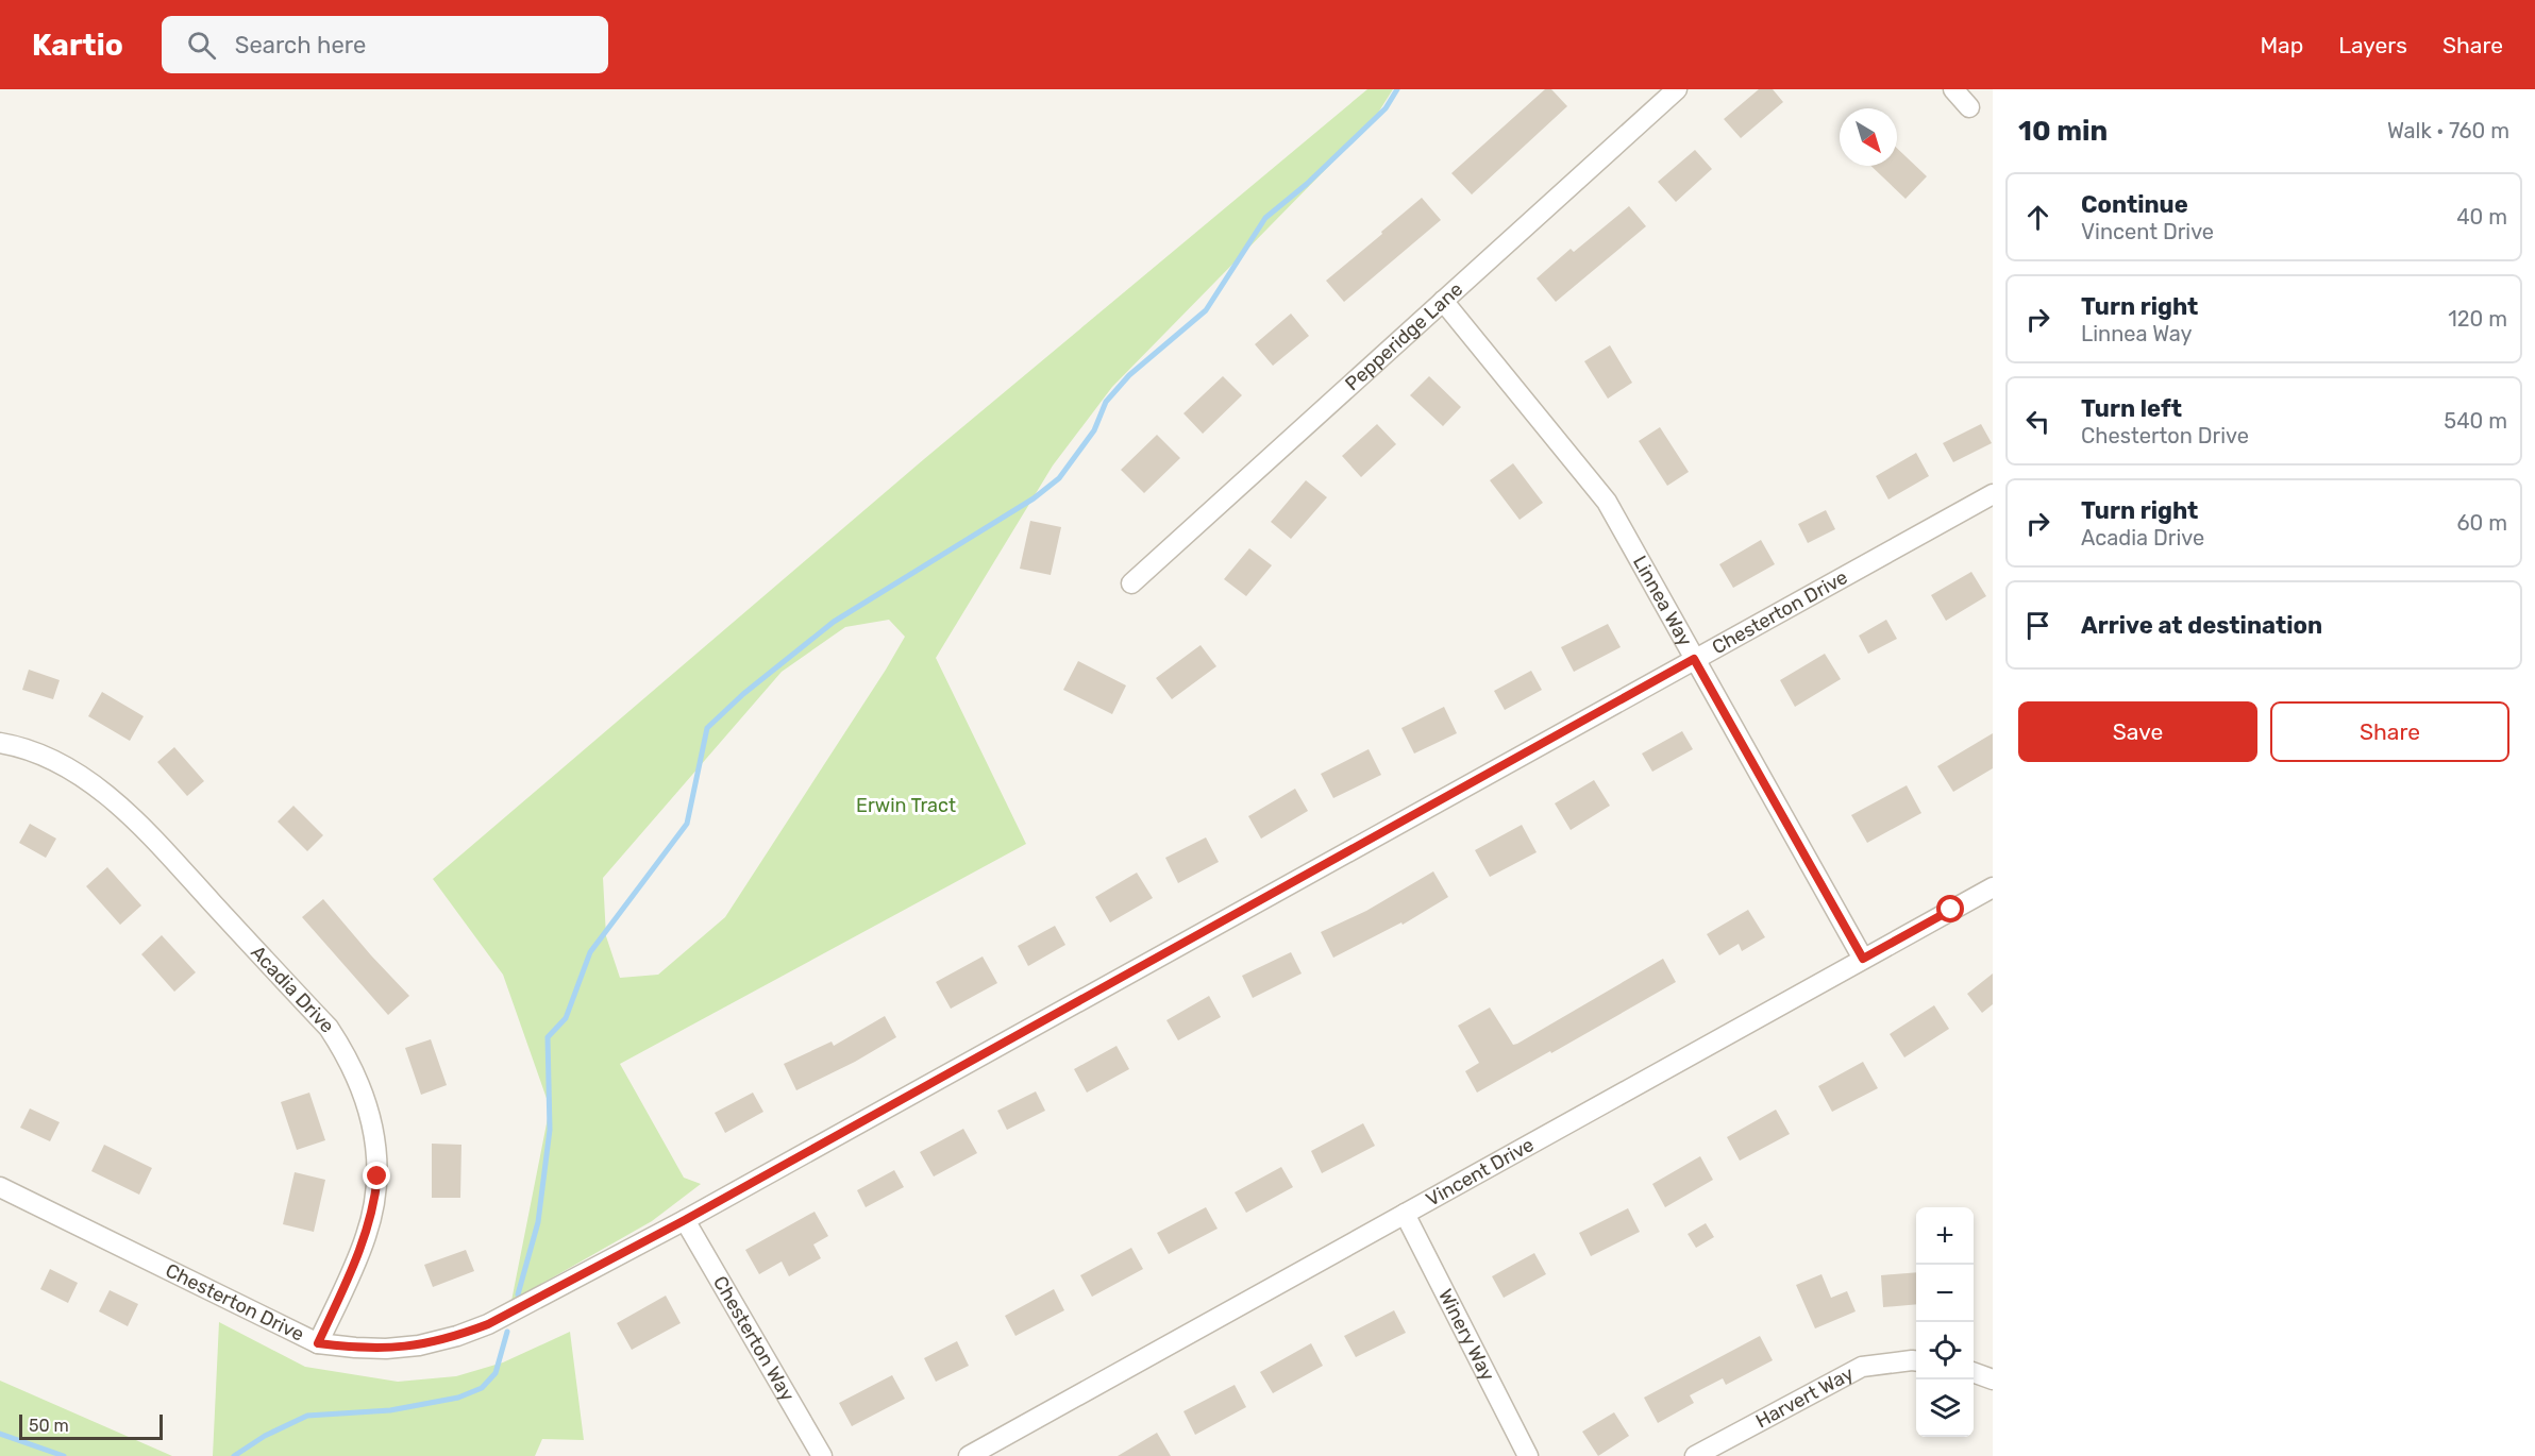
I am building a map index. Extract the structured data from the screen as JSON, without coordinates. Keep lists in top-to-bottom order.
{
  "streets": {
    "street": [
      "Pepperidge Lane",
      "Linnea Way",
      "Chesterton Drive",
      "Acadia Drive",
      "Vincent Drive",
      "Winery Way",
      "Chesterton Way",
      "Harvert Way"
    ]
  },
  "crossings": [
    ["Pepperidge Lane", "Linnea Way"],
    ["Linnea Way", "Chesterton Drive"],
    ["Linnea Way", "Vincent Drive"],
    ["Chesterton Drive", "Acadia Drive"],
    ["Chesterton Drive", "Chesterton Way"],
    ["Vincent Drive", "Winery Way"]
  ],
  "parks": ["Erwin Tract"],
  "scale_bar": "50 m",
  "north": "bottom right",
  "page": {
    "header": "Kartio",
    "search": "Search here",
    "nav": ["Map", "Layers", "Share"],
    "heading": ["10 min", "Walk · 760 m"],
    "list": [
      ["Continue", "Vincent Drive", "40 m"],
      ["Turn right", "Linnea Way", "120 m"],
      ["Turn left", "Chesterton Drive", "540 m"],
      ["Turn right", "Acadia Drive", "60 m"],
      "Arrive at destination"
    ],
    "buttons": ["Save", "Share"],
    "map_buttons": ["+", "−"],
    "scale": "50 m"
  }
}
